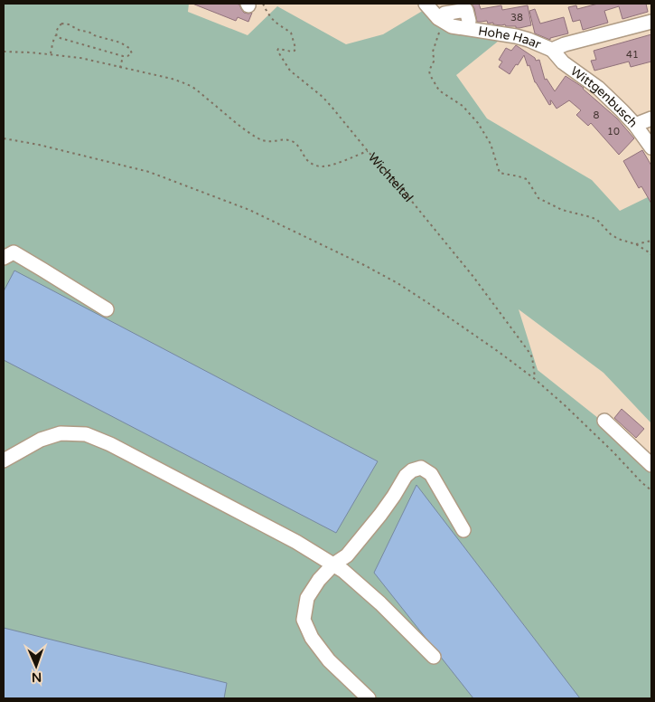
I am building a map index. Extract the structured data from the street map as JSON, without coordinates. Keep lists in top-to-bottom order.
{
  "streets": {
    "street": ["Hohe Haar", "Wittgenbusch"],
    "path": ["Wichteltal"]
  },
  "crossings": [
    ["Hohe Haar", "Wittgenbusch"]
  ],
  "house_numbers": [
    "38",
    "41",
    "8",
    "10"
  ],
  "north": "bottom"
}
